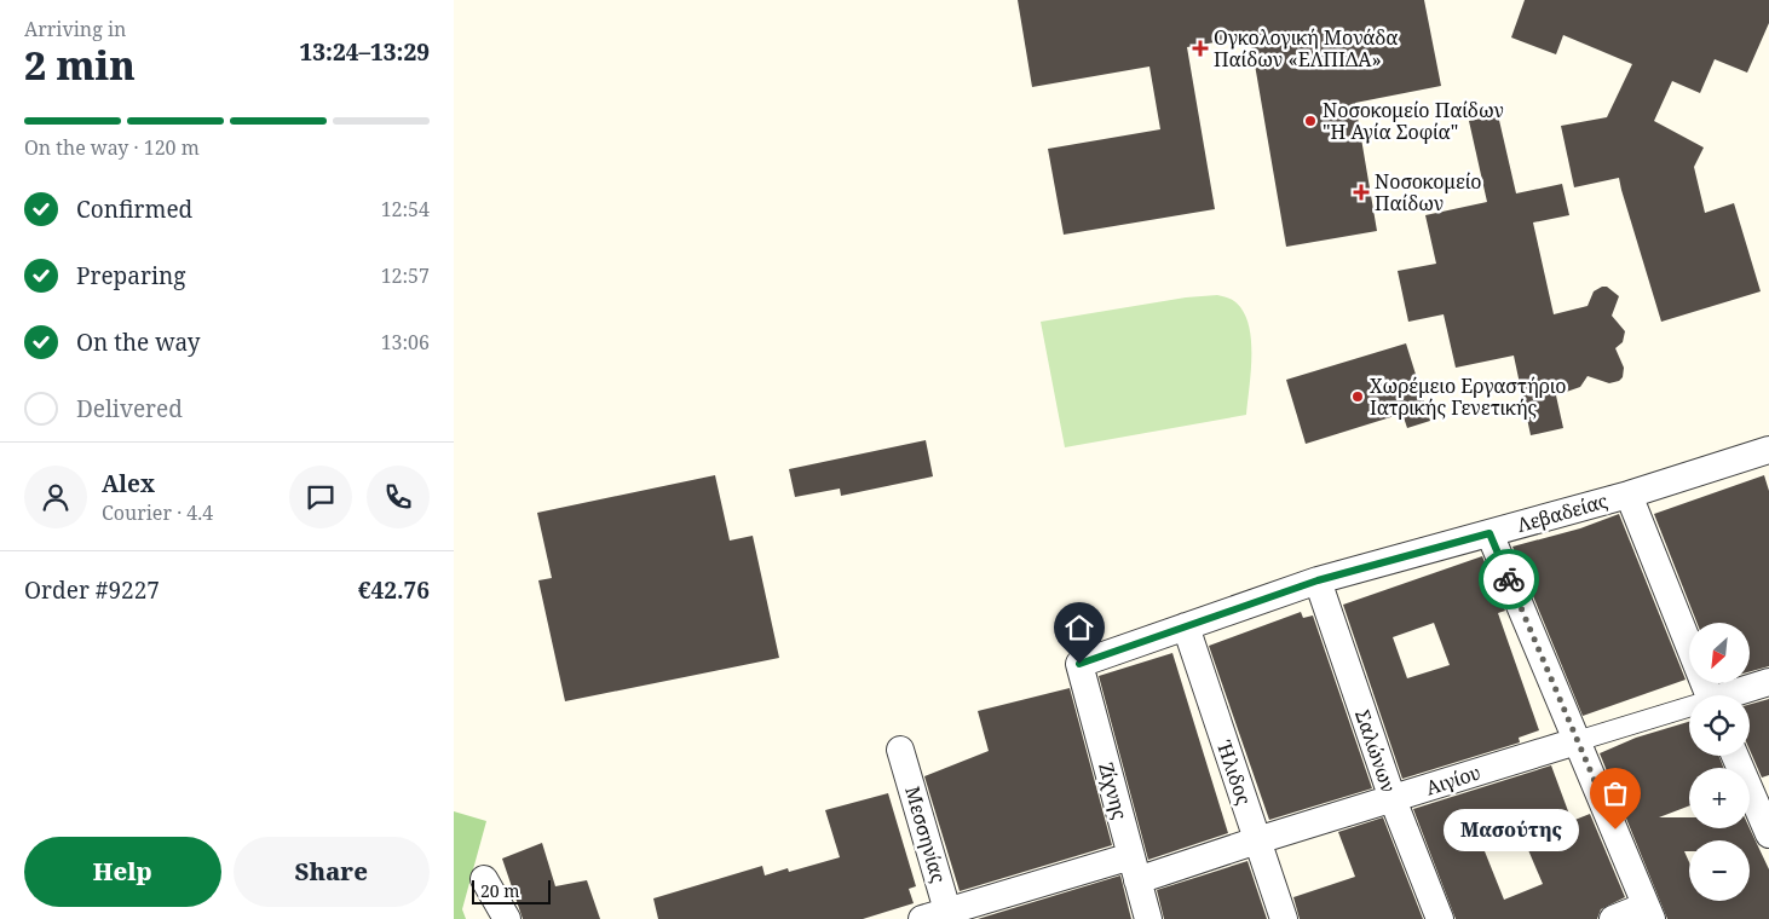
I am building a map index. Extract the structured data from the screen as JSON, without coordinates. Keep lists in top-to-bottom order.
{
  "streets": {
    "street": [
      "Λεβαδείας",
      "Σαλώνων",
      "Ήλιδος",
      "Αιγίου",
      "Ζίχνης",
      "Μεσσηνίας"
    ]
  },
  "crossings": [
    ["Λεβαδείας", "Σαλώνων"],
    ["Λεβαδείας", "Ήλιδος"],
    ["Λεβαδείας", "Ζίχνης"],
    ["Σαλώνων", "Αιγίου"],
    ["Ήλιδος", "Αιγίου"],
    ["Αιγίου", "Ζίχνης"],
    ["Αιγίου", "Μεσσηνίας"]
  ],
  "places": {
    "health": ["Ογκολογική Μονάδα Παίδων «ΕΛΠΙΔΑ»", "Νοσοκομείο Παίδων"],
    "other": ["Νοσοκομείο Παίδων \"Η Αγία Σοφία\"", "Χωρέμειο Εργαστήριο Ιατρικής Γενετικής", "Μασούτης"]
  },
  "scale_bar": "20 m",
  "north": "bottom left",
  "page": {
    "heading": ["2 min", "Arriving in", "13:24–13:29"],
    "panel": [
      "Alex",
      "Courier · 4.4",
      "Order #9227",
      "€42.76"
    ],
    "bar": "On the way · 120 m",
    "list": [
      ["Confirmed", "12:54"],
      ["Preparing", "12:57"],
      ["On the way", "13:06"],
      "Delivered"
    ],
    "map_buttons": ["+", "−"],
    "bubble": "Μασούτης",
    "buttons": ["Help", "Share"],
    "scale": "20 m"
  }
}
